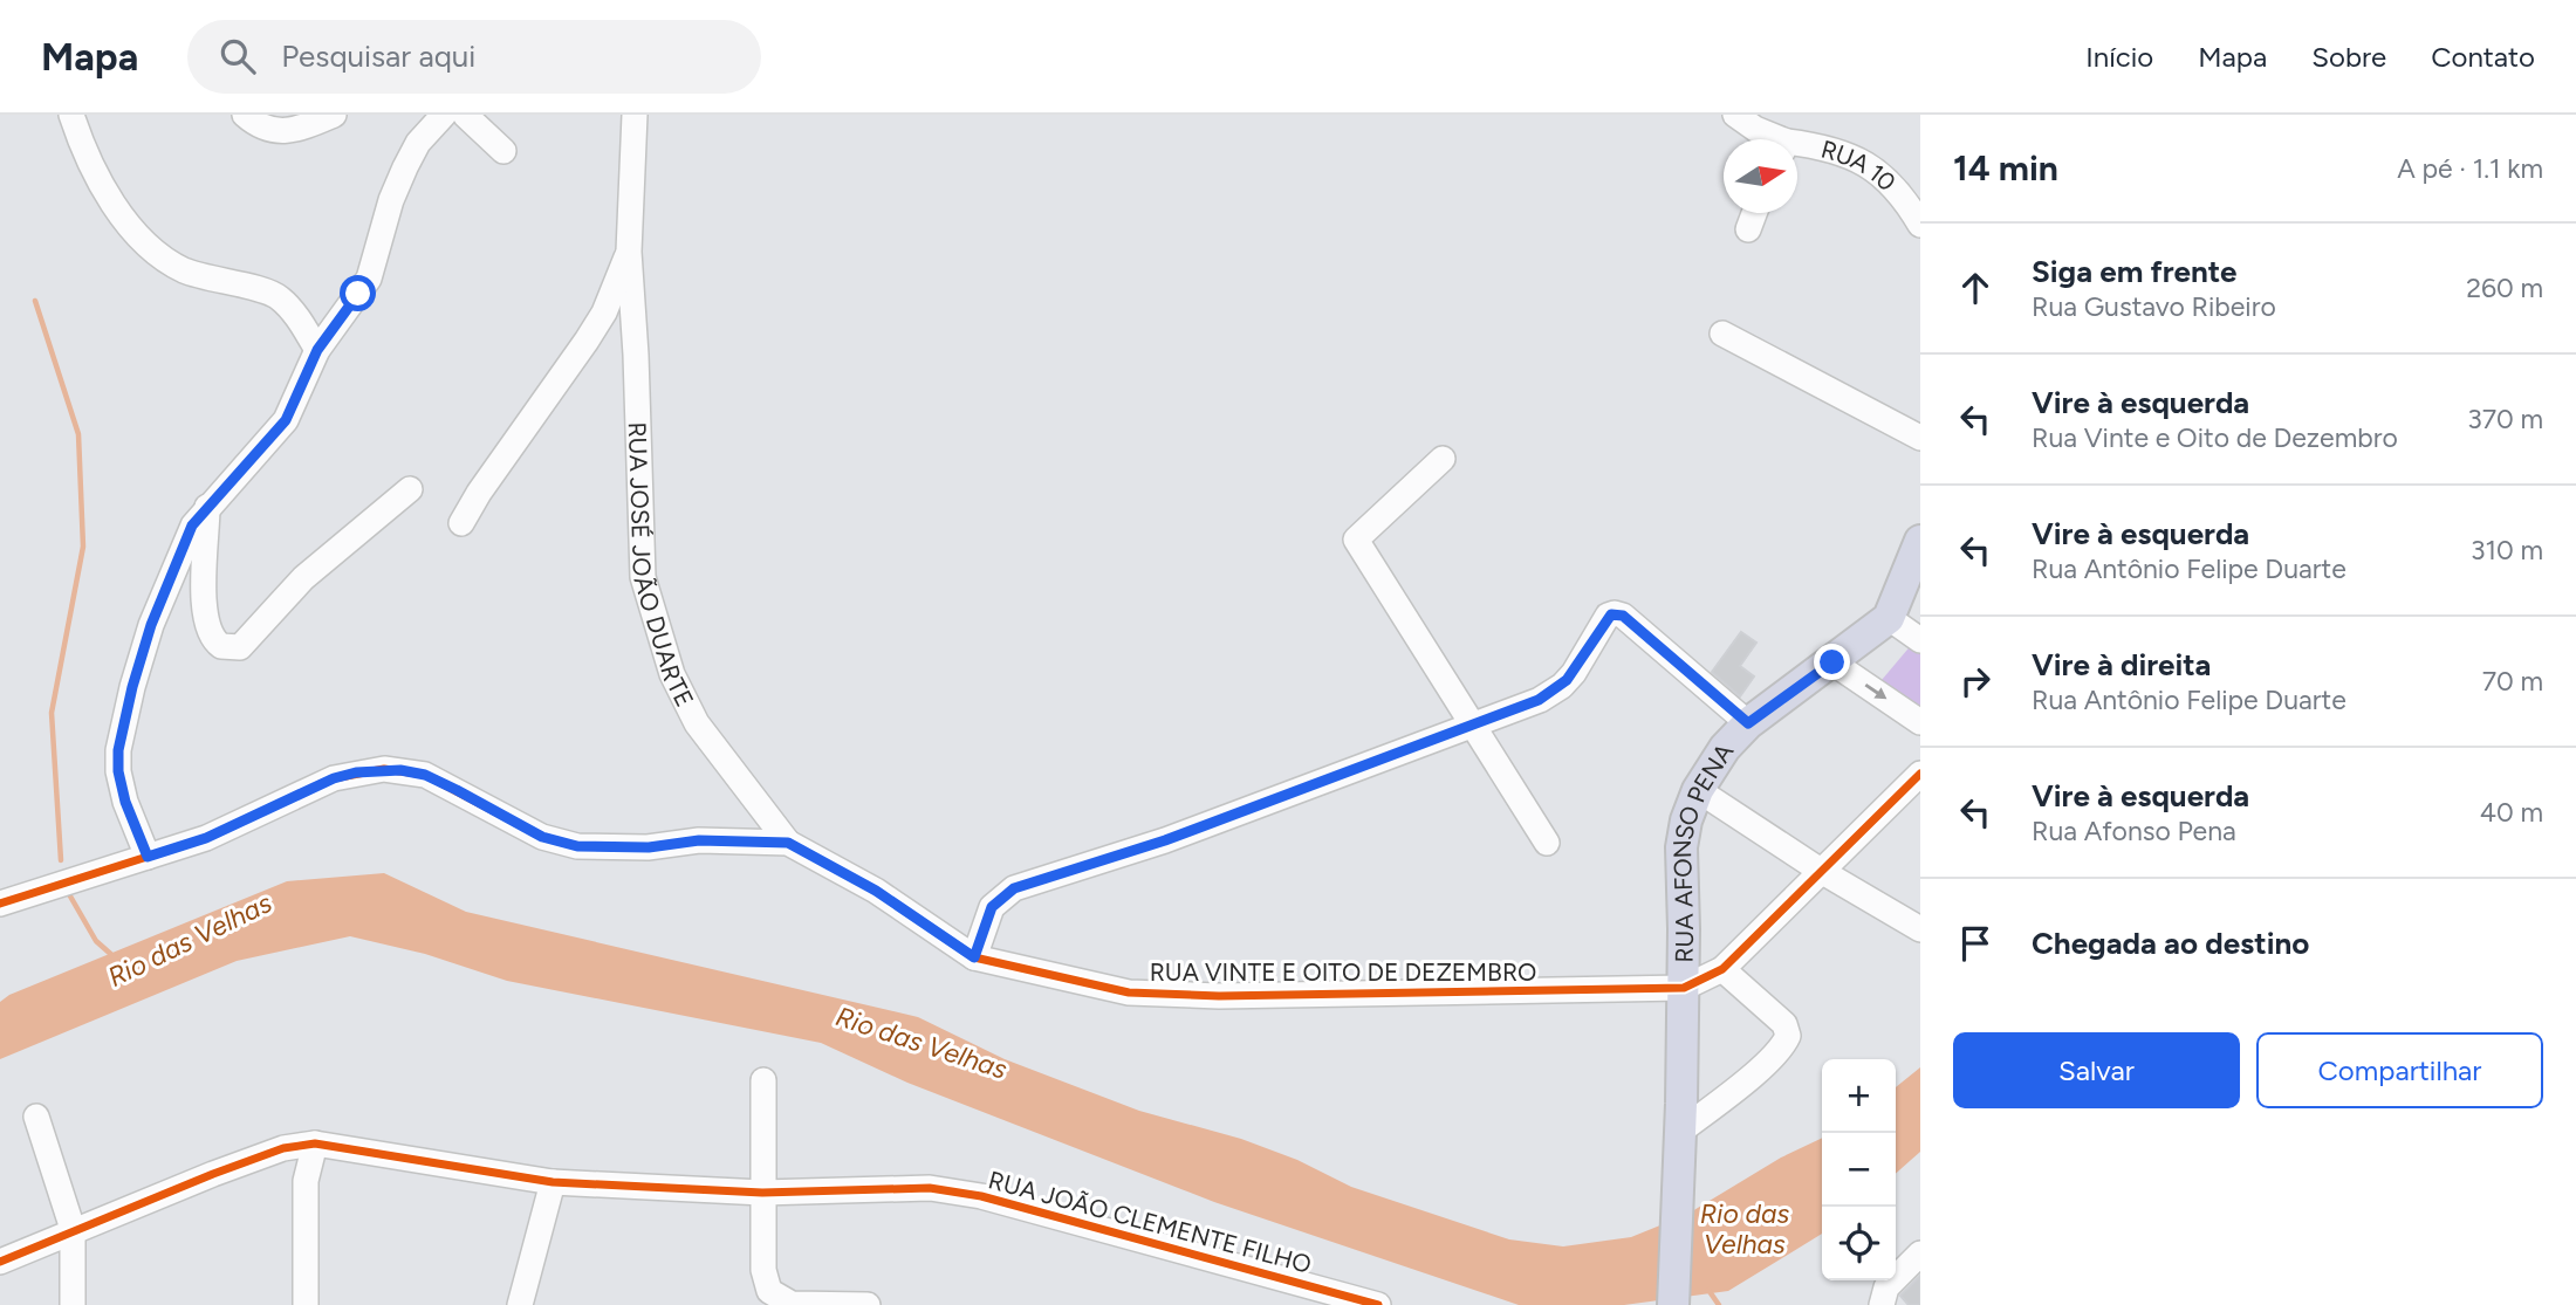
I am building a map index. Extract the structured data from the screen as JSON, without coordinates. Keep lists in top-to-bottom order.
{
  "streets": {
    "main road": ["RUA AFONSO PENA"],
    "street": [
      "RUA 10",
      "RUA JOSÉ JOÃO DUARTE",
      "RUA VINTE E OITO DE DEZEMBRO",
      "RUA JOÃO CLEMENTE FILHO"
    ]
  },
  "crossings": [
    ["RUA JOSÉ JOÃO DUARTE", "RUA VINTE E OITO DE DEZEMBRO"],
    ["RUA AFONSO PENA", "RUA VINTE E OITO DE DEZEMBRO"]
  ],
  "water": ["Rio das Velhas"],
  "north": "right",
  "page": {
    "header": "Mapa",
    "search": "Pesquisar aqui",
    "nav": [
      "Início",
      "Mapa",
      "Sobre",
      "Contato"
    ],
    "heading": ["14 min", "A pé · 1.1 km"],
    "list": [
      ["Siga em frente", "Rua Gustavo Ribeiro", "260 m"],
      ["Vire à esquerda", "Rua Vinte e Oito de Dezembro", "370 m"],
      ["Vire à esquerda", "Rua Antônio Felipe Duarte", "310 m"],
      ["Vire à direita", "Rua Antônio Felipe Duarte", "70 m"],
      ["Vire à esquerda", "Rua Afonso Pena", "40 m"],
      "Chegada ao destino"
    ],
    "buttons": ["Salvar", "Compartilhar"],
    "map_buttons": ["+", "−"]
  }
}
